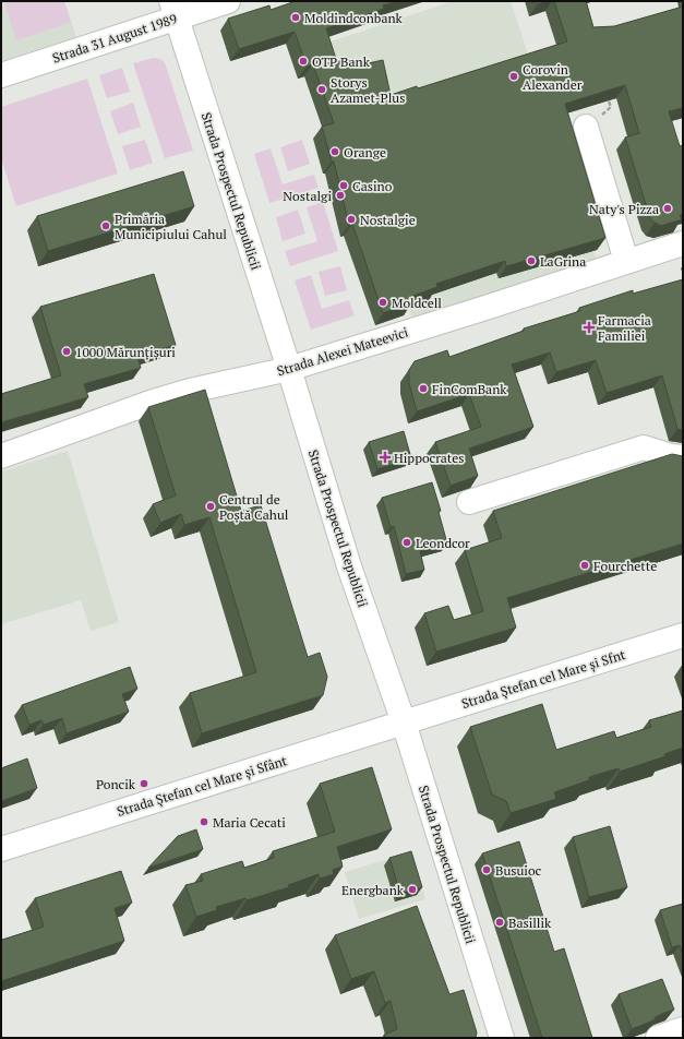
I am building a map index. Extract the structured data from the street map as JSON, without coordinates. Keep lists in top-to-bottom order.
{
  "streets": {
    "main road": [
      "Strada 31 August 1989",
      "Strada Prospectul Republicii",
      "Strada Alexei Mateevici",
      "Strada Ștefan cel Mare și Sfnt",
      "Strada Ștefan cel Mare și Sfânt"
    ]
  },
  "crossings": [
    ["Strada 31 August 1989", "Strada Prospectul Republicii"],
    ["Strada Prospectul Republicii", "Strada Alexei Mateevici"],
    ["Strada Prospectul Republicii", "Strada Ștefan cel Mare și Sfnt"],
    ["Strada Prospectul Republicii", "Strada Ștefan cel Mare și Sfânt"],
    ["Strada Ștefan cel Mare și Sfnt", "Strada Ștefan cel Mare și Sfânt"]
  ],
  "places": {
    "other": [
      "Moldindconbank",
      "OTP Bank",
      "Corovin Alexander",
      "Storys Azamet-Plus",
      "Orange",
      "Casino",
      "Nostalgi",
      "Naty's Pizza",
      "Nostalgie",
      "Primăria Municipiului Cahul",
      "LaGrina",
      "Moldcell",
      "1000 Mărunțișuri",
      "FinComBank",
      "Centrul de Poștă Cahul",
      "Leondcor",
      "Fourchette",
      "Poncik",
      "Maria Cecati",
      "Busuioc",
      "Energbank",
      "Basillik"
    ],
    "health": ["Farmacia Familiei", "Hippocrates"]
  }
}
